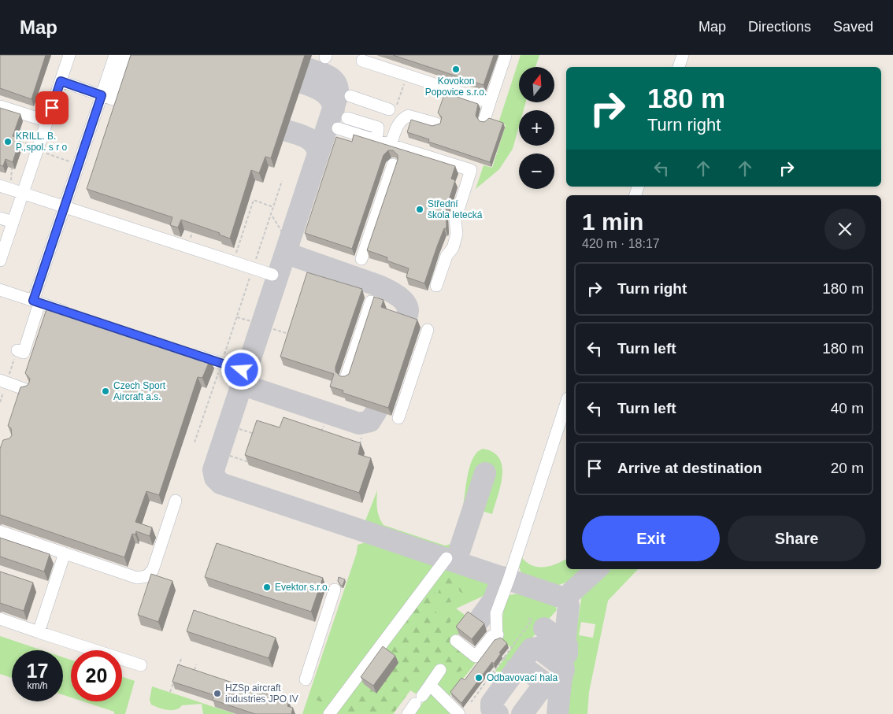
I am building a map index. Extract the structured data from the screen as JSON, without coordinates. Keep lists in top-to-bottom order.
{
  "places": [
    "Kovokon Popovice s.r.o.",
    "KRILL. B. P.,spol. s r o",
    "Střední škola letecká",
    "Czech Sport Aircraft a.s.",
    "Evektor s.r.o.",
    "Odbavovací hala",
    "HZSp aircraft industries JPO IV"
  ],
  "north": "top",
  "page": {
    "header": "Map",
    "nav": ["Map", "Directions", "Saved"],
    "map_buttons": ["+", "−"],
    "turn": ["180 m", "Turn right"],
    "heading": ["1 min", "420 m · 18:17"],
    "list": [
      {
        "name": "Turn right",
        "value": "180 m"
      },
      {
        "name": "Turn left",
        "value": "180 m"
      },
      {
        "name": "Turn left",
        "value": "40 m"
      },
      {
        "name": "Arrive at destination",
        "value": "20 m"
      }
    ],
    "buttons": ["Exit", "Share"],
    "speed": "17 km/h",
    "limit": "20"
  }
}
